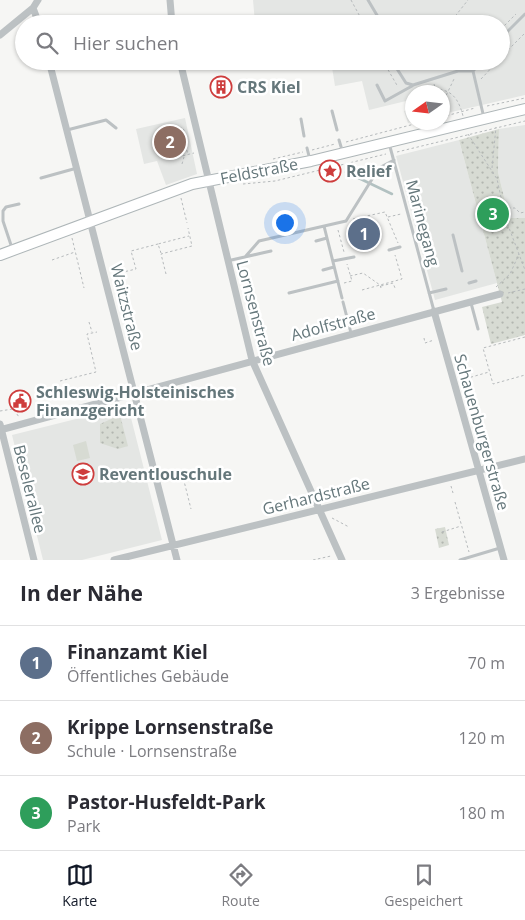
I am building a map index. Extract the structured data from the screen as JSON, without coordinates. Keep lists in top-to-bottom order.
{
  "streets": {
    "street": [
      "Feldstraße",
      "Waitzstraße",
      "Lornsenstraße",
      "Adolfstraße",
      "Schauenburgerstraße",
      "Beselerallee",
      "Gerhardstraße"
    ],
    "lane": ["Marinegang"]
  },
  "crossings": [
    ["Feldstraße", "Marinegang"],
    ["Feldstraße", "Waitzstraße"],
    ["Feldstraße", "Lornsenstraße"],
    ["Marinegang", "Adolfstraße"],
    ["Marinegang", "Schauenburgerstraße"],
    ["Waitzstraße", "Adolfstraße"],
    ["Waitzstraße", "Gerhardstraße"],
    ["Lornsenstraße", "Adolfstraße"],
    ["Lornsenstraße", "Gerhardstraße"],
    ["Adolfstraße", "Schauenburgerstraße"],
    ["Adolfstraße", "Beselerallee"],
    ["Schauenburgerstraße", "Gerhardstraße"]
  ],
  "places": {
    "building": ["CRS Kiel"],
    "place": ["Relief"],
    "public building": ["Schleswig-Holsteinisches Finanzgericht"],
    "school or university": ["Reventlouschule"]
  },
  "north": "left",
  "page": {
    "search": "Hier suchen",
    "pins": ["2", "3", "1"],
    "heading": ["In der Nähe", "3 Ergebnisse"],
    "list": [
      {
        "mark": "1",
        "name": "Finanzamt Kiel",
        "note": "Öffentliches Gebäude",
        "value": "70 m"
      },
      {
        "mark": "2",
        "name": "Krippe Lornsenstraße",
        "note": "Schule · Lornsenstraße",
        "value": "120 m"
      },
      {
        "mark": "3",
        "name": "Pastor-Husfeldt-Park",
        "note": "Park",
        "value": "180 m"
      }
    ],
    "nav": ["Karte", "Route", "Gespeichert"]
  }
}
